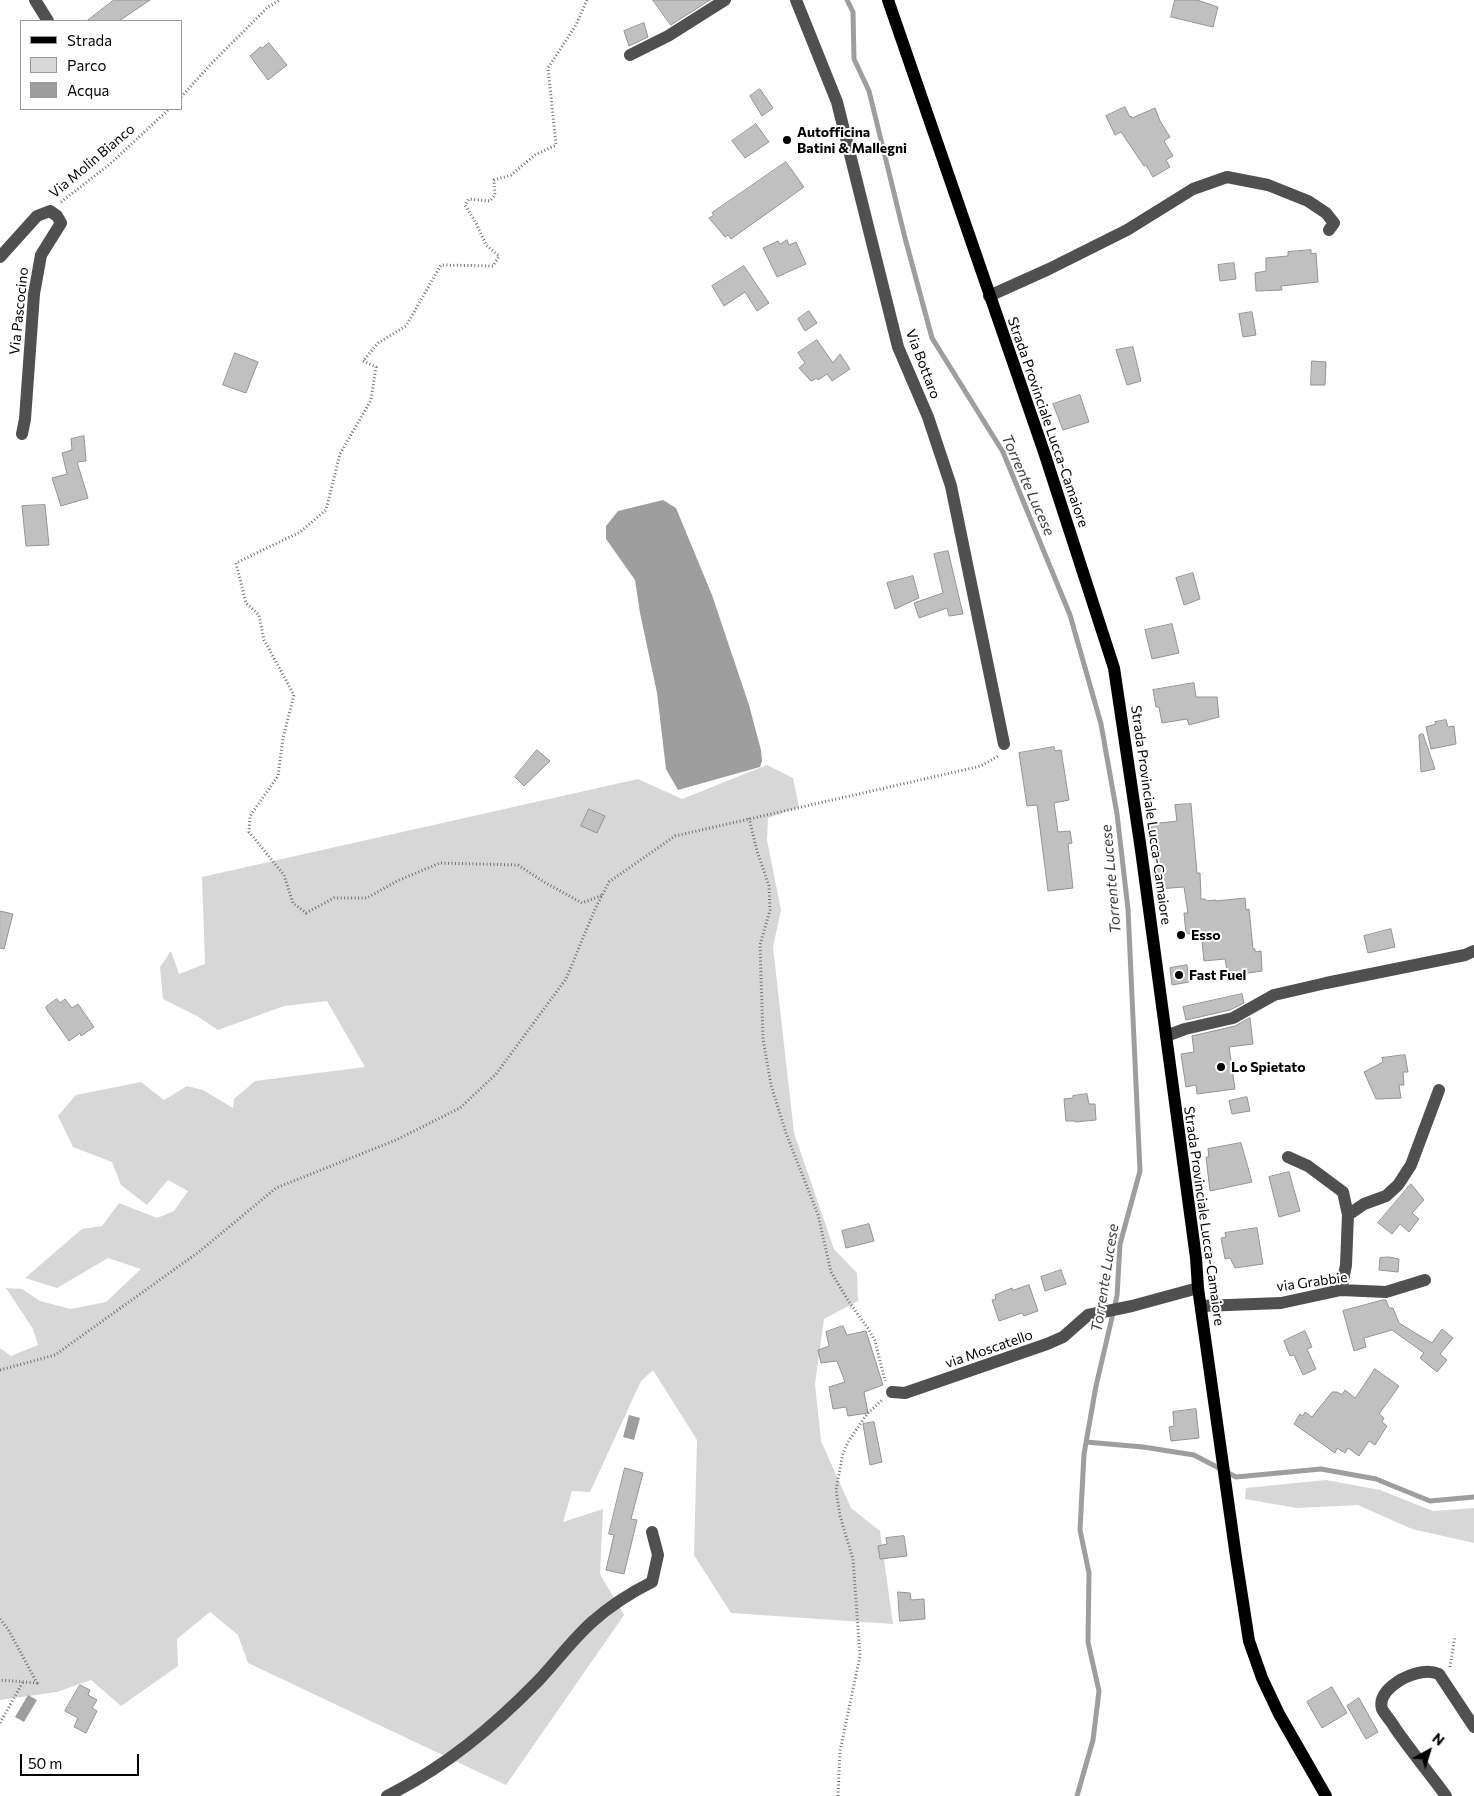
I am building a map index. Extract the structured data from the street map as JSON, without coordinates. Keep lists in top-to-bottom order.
{
  "streets": {
    "main road": ["Strada Provinciale Lucca-Camaiore"],
    "street": [
      "Via Pascocino",
      "Via Bottaro",
      "via Grabbie",
      "via Moscatello"
    ],
    "path": ["Via Molin Bianco"]
  },
  "crossings": [
    ["Via Molin Bianco", "Via Pascocino"],
    ["Strada Provinciale Lucca-Camaiore", "via Grabbie"],
    ["Strada Provinciale Lucca-Camaiore", "via Moscatello"]
  ],
  "water": ["Torrente Lucese"],
  "places": [
    "Autofficina Batini & Mallegni",
    "Esso",
    "Fast Fuel",
    "Lo Spietato"
  ],
  "legend": ["Strada", "Parco", "Acqua"],
  "scale_bar": "50 m",
  "north": "top right"
}
